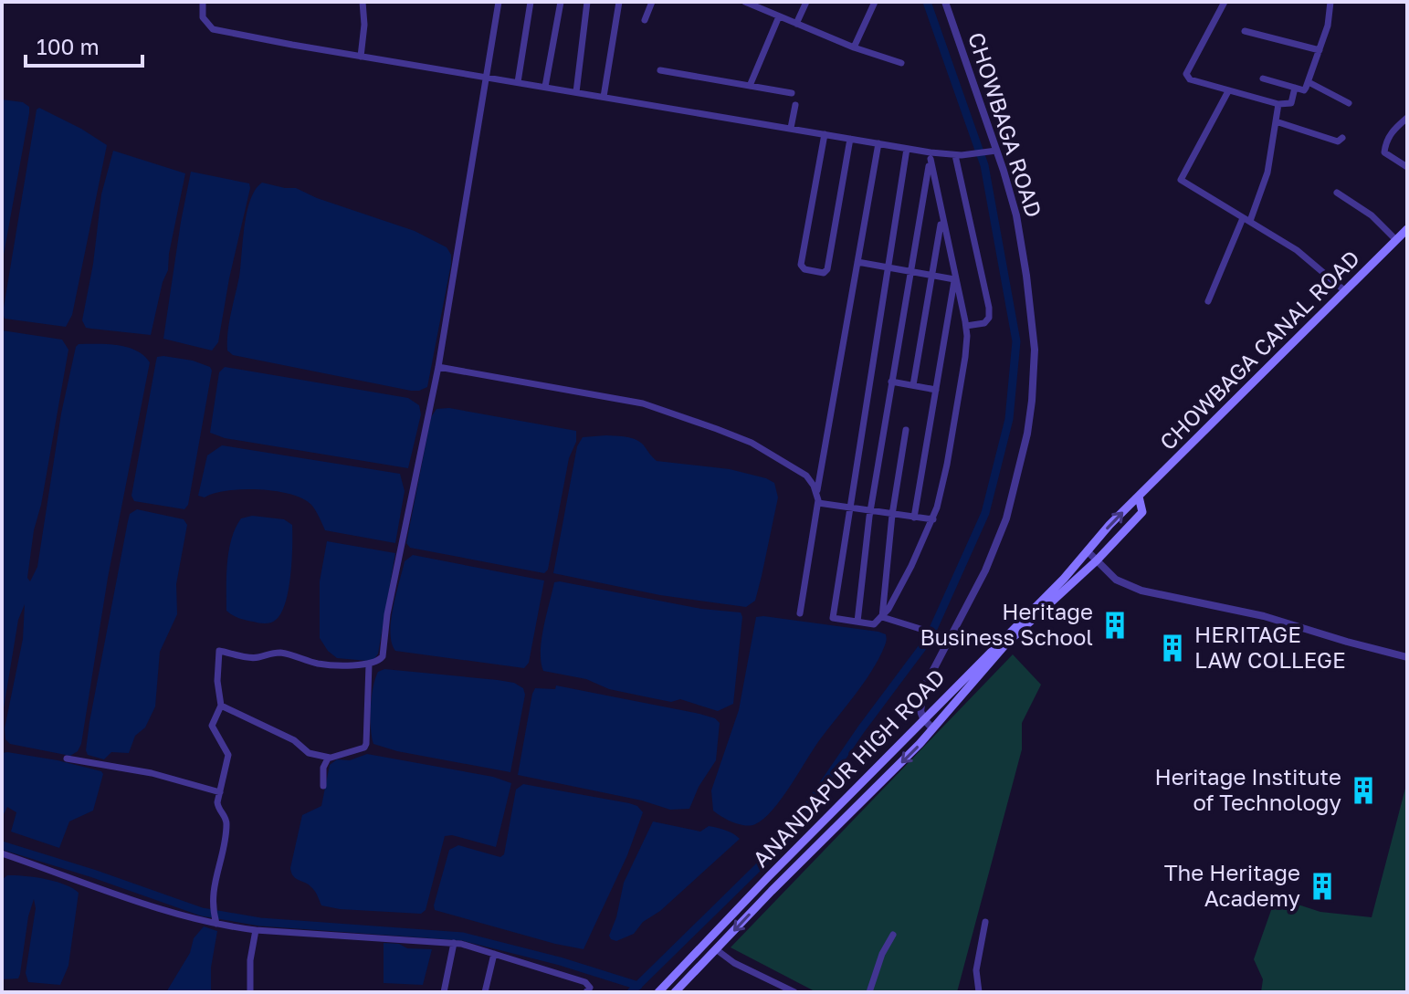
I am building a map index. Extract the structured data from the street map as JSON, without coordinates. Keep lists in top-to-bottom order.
{
  "streets": {
    "main road": ["CHOWBAGA CANAL ROAD", "ANANDAPUR HIGH ROAD"],
    "street": ["CHOWBAGA ROAD"]
  },
  "crossings": [
    ["CHOWBAGA ROAD", "ANANDAPUR HIGH ROAD"],
    ["CHOWBAGA CANAL ROAD", "ANANDAPUR HIGH ROAD"]
  ],
  "places": {
    "building": [
      "Heritage Business School",
      "HERITAGE LAW COLLEGE",
      "Heritage Institute of Technology",
      "The Heritage Academy"
    ]
  },
  "scale_bar": "100 m"
}
